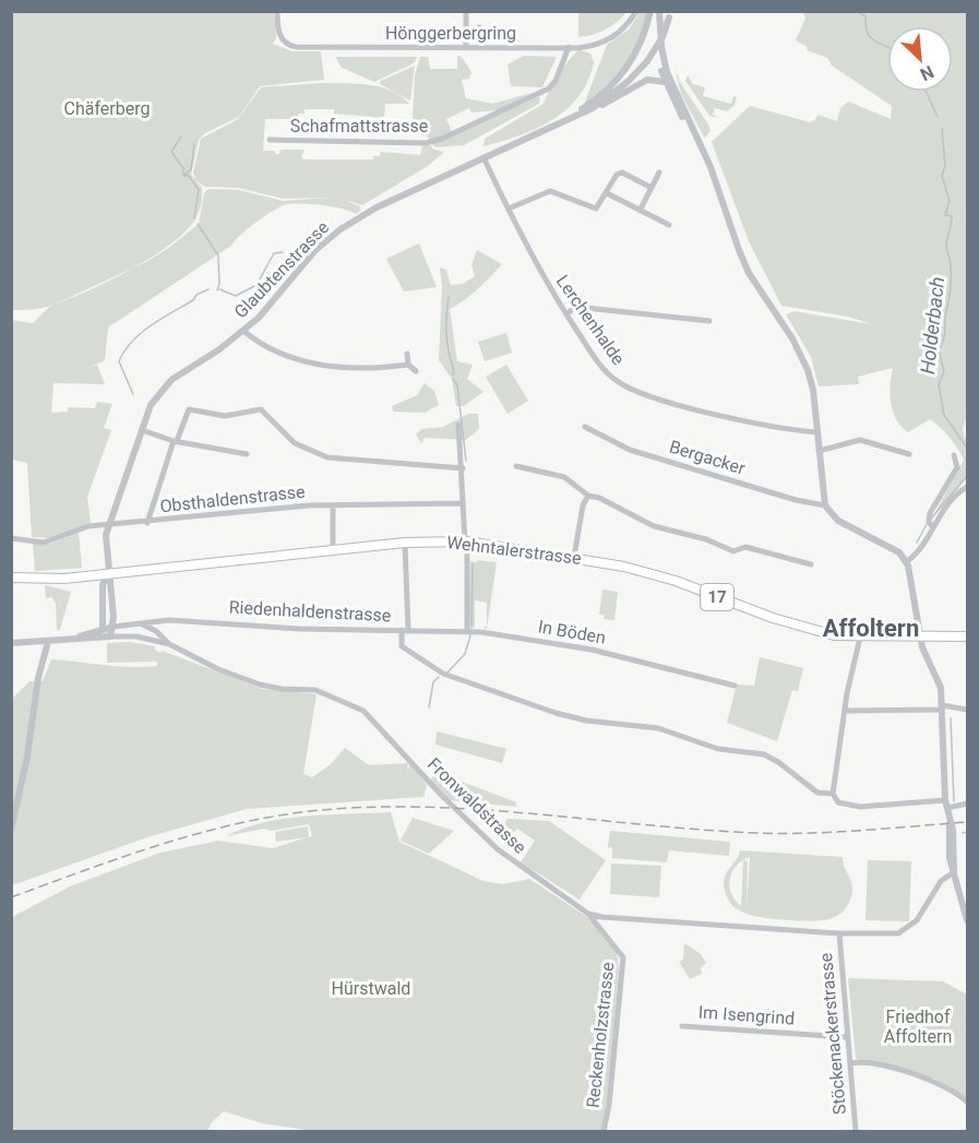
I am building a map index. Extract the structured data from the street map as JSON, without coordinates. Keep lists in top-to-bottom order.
{
  "streets": {
    "main road": ["Wehntalerstrasse", "17"],
    "street": [
      "Hönggerbergring",
      "Schafmattstrasse",
      "Glaubtenstrasse",
      "Lerchenhalde",
      "Bergacker",
      "Obsthaldenstrasse",
      "Riedenhaldenstrasse",
      "In Böden",
      "Fronwaldstrasse",
      "Im Isengrind",
      "Stöckenackerstrasse",
      "Reckenholzstrasse"
    ]
  },
  "crossings": [
    ["Hönggerbergring", "Schafmattstrasse"],
    ["Glaubtenstrasse", "Lerchenhalde"],
    ["Glaubtenstrasse", "Obsthaldenstrasse"],
    ["Glaubtenstrasse", "Wehntalerstrasse"],
    ["Riedenhaldenstrasse", "In Böden"],
    ["Riedenhaldenstrasse", "Fronwaldstrasse"],
    ["Fronwaldstrasse", "Stöckenackerstrasse"],
    ["Fronwaldstrasse", "Reckenholzstrasse"],
    ["Im Isengrind", "Stöckenackerstrasse"]
  ],
  "districts": ["Affoltern"],
  "water": ["Holderbach"],
  "parks": ["Chäferberg", "Hürstwald", "Friedhof Affoltern"],
  "north": "bottom right"
}
